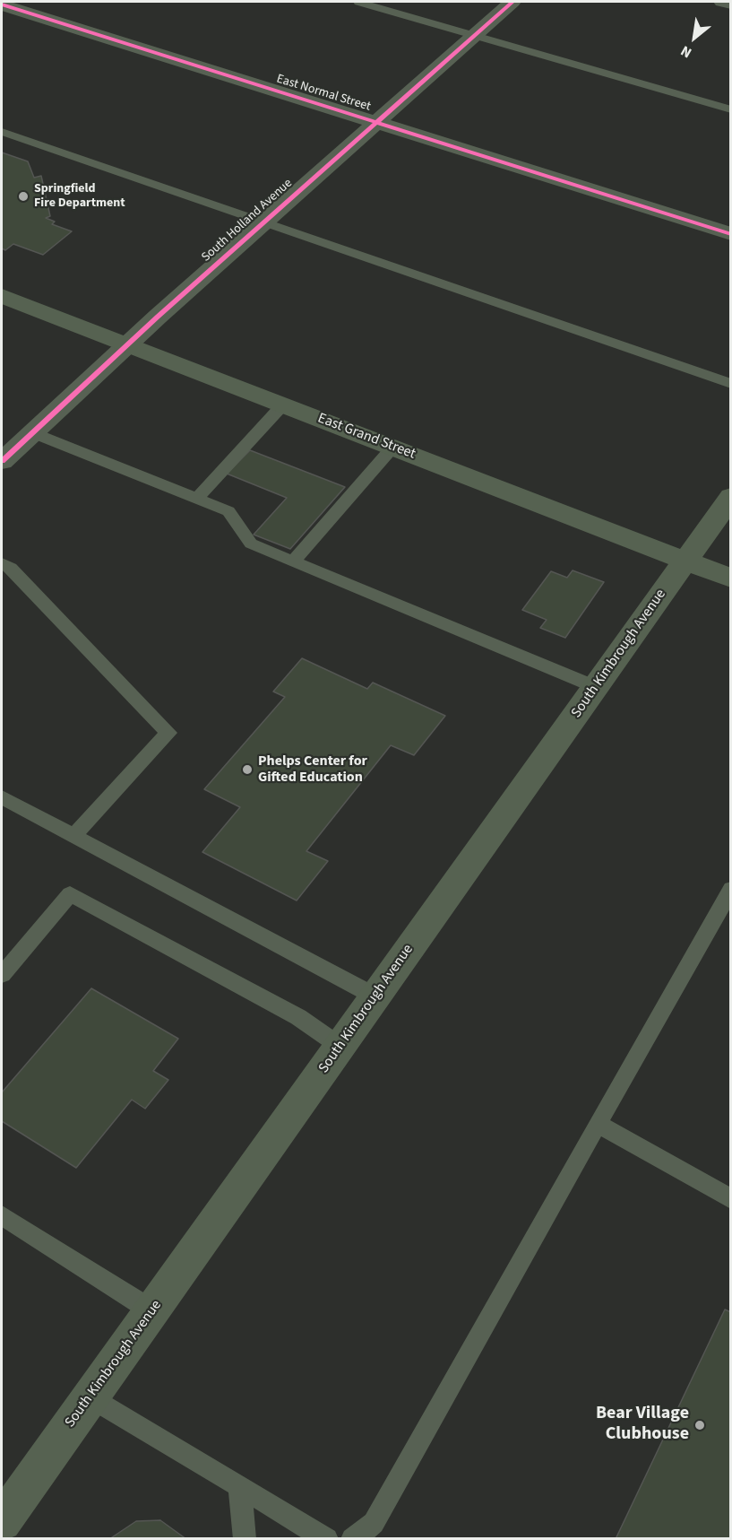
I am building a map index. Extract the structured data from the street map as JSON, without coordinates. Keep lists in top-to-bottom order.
{
  "streets": {
    "main road": ["East Grand Street", "South Kimbrough Avenue"],
    "street": ["East Normal Street", "South Holland Avenue"]
  },
  "crossings": [
    ["East Normal Street", "South Holland Avenue"],
    ["South Holland Avenue", "East Grand Street"],
    ["East Grand Street", "South Kimbrough Avenue"]
  ],
  "places": ["Springfield Fire Department", "Phelps Center for Gifted Education", "Bear Village Clubhouse"],
  "north": "bottom left"
}
